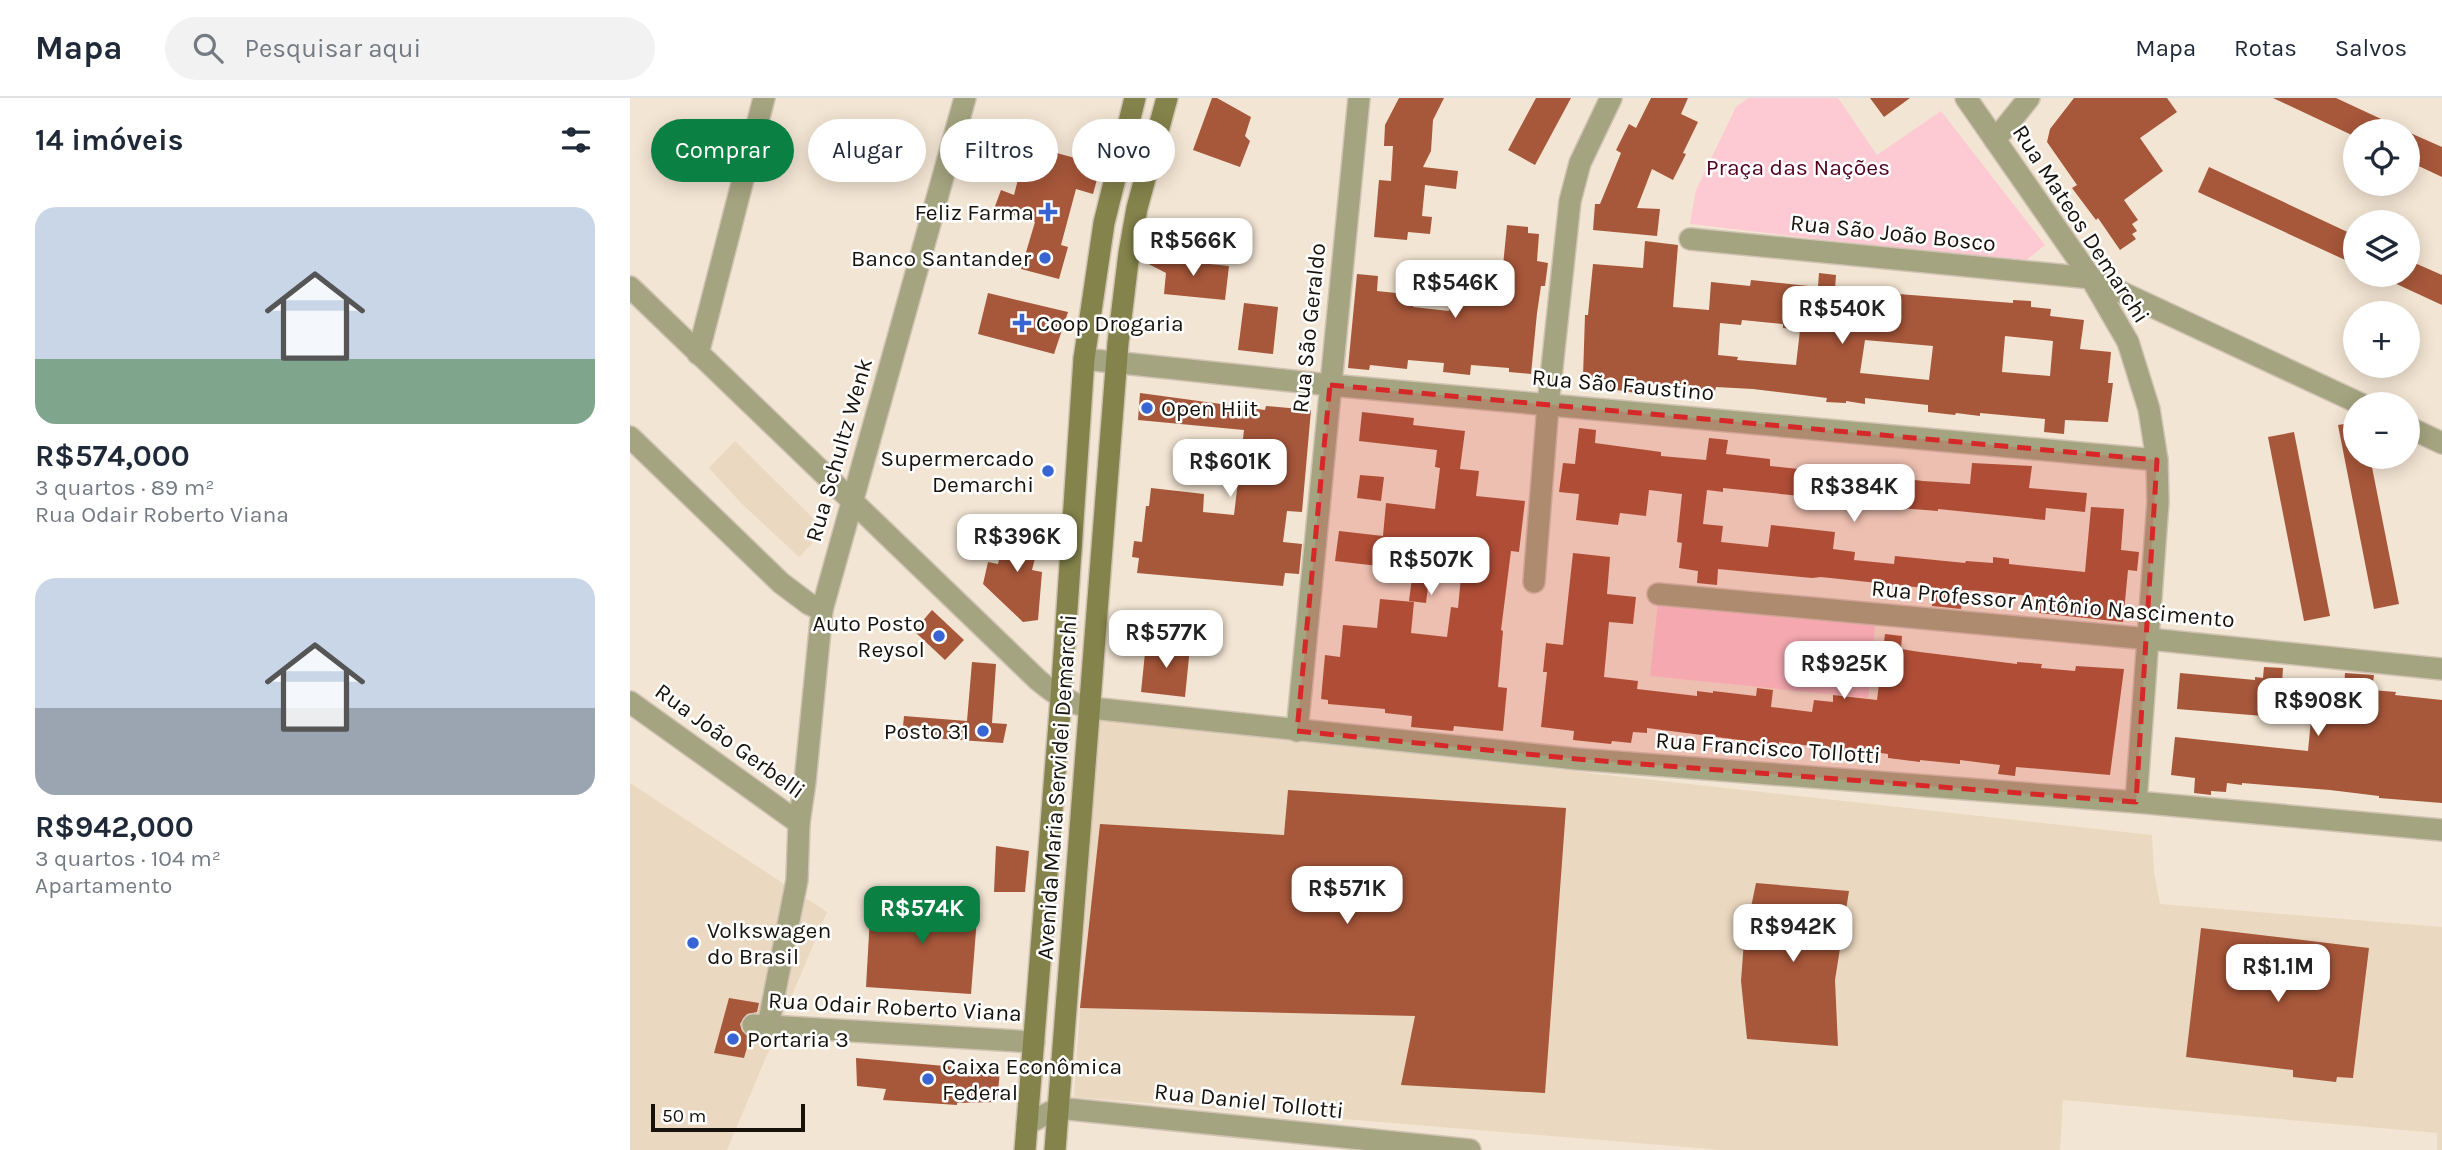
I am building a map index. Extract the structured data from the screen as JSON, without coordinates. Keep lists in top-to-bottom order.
{
  "streets": {
    "main road": ["Avenida Maria Servidei Demarchi"],
    "street": [
      "Rua Mateos Demarchi",
      "Rua São João Bosco",
      "Rua São Geraldo",
      "Rua São Faustino",
      "Rua Schultz Wenk",
      "Rua Professor Antônio Nascimento",
      "Rua João Gerbelli",
      "Rua Francisco Tollotti",
      "Rua Odair Roberto Viana",
      "Rua Daniel Tollotti"
    ]
  },
  "crossings": [
    ["Rua Mateos Demarchi", "Rua São João Bosco"],
    ["Rua Mateos Demarchi", "Rua São Faustino"],
    ["Rua Mateos Demarchi", "Rua Professor Antônio Nascimento"],
    ["Rua Mateos Demarchi", "Rua Francisco Tollotti"],
    ["Rua São Geraldo", "Rua São Faustino"],
    ["Rua São Geraldo", "Rua Francisco Tollotti"],
    ["Rua São Faustino", "Avenida Maria Servidei Demarchi"],
    ["Rua Schultz Wenk", "Rua João Gerbelli"],
    ["Rua Schultz Wenk", "Rua Odair Roberto Viana"],
    ["Rua Francisco Tollotti", "Avenida Maria Servidei Demarchi"],
    ["Avenida Maria Servidei Demarchi", "Rua Odair Roberto Viana"],
    ["Avenida Maria Servidei Demarchi", "Rua Daniel Tollotti"]
  ],
  "parks": ["Praça das Nações"],
  "places": {
    "health": ["Feliz Farma", "Coop Drogaria"],
    "other": [
      "Banco Santander",
      "Open Hiit",
      "Supermercado Demarchi",
      "Auto Posto Reysol",
      "Posto 31",
      "Volkswagen do Brasil",
      "Portaria 3",
      "Caixa Econômica Federal"
    ]
  },
  "scale_bar": "50 m",
  "page": {
    "header": "Mapa",
    "search": "Pesquisar aqui",
    "nav": ["Mapa", "Rotas", "Salvos"],
    "heading": "14 imóveis",
    "map_buttons": ["+", "−"],
    "chip": [
      "Comprar",
      "Alugar",
      "Filtros",
      "Novo"
    ],
    "list": [
      {
        "name": "R$574,000",
        "note": "3 quartos · 89 m² · Rua Odair Roberto Viana"
      },
      {
        "name": "R$942,000",
        "note": "3 quartos · 104 m² · Apartamento"
      }
    ],
    "price": [
      "R$566K",
      "R$546K",
      "R$540K",
      "R$601K",
      "R$384K",
      "R$396K",
      "R$507K",
      "R$577K",
      "R$925K",
      "R$908K",
      "R$571K",
      "R$574K",
      "R$942K",
      "R$1.1M"
    ],
    "scale": "50 m"
  }
}
